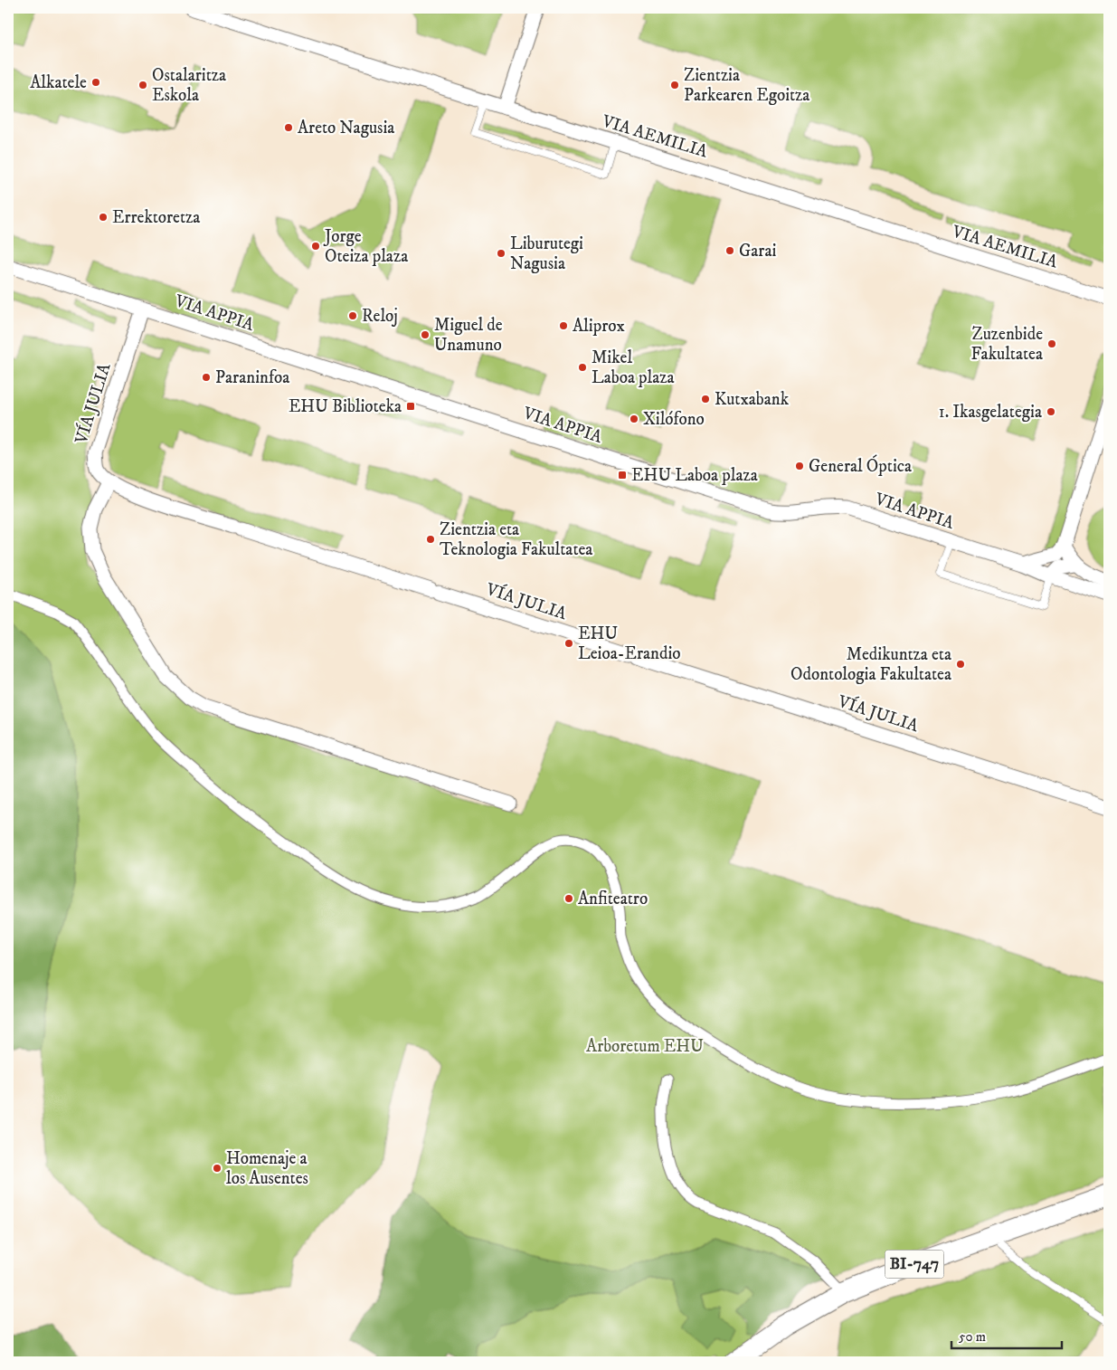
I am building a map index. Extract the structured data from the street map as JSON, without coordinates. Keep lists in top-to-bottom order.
{
  "streets": {
    "main road": ["BI-747"],
    "street": ["VIA AEMILIA", "VIA APPIA", "VÍA JULIA"]
  },
  "crossings": [
    ["VIA APPIA", "VÍA JULIA"]
  ],
  "parks": ["Arboretum EHU"],
  "places": {
    "other": [
      "Alkatele",
      "Ostalaritza Eskola",
      "Zientzia Parkearen Egoitza",
      "Areto Nagusia",
      "Errektoretza",
      "Jorge Oteiza plaza",
      "Garai",
      "Liburutegi Nagusia",
      "Reloj",
      "Aliprox",
      "Miguel de Unamuno",
      "Zuzenbide Fakultatea",
      "Mikel Laboa plaza",
      "Paraninfoa",
      "Kutxabank",
      "1. Ikasgelategia",
      "Xilófono",
      "General Óptica",
      "Zientzia eta Teknologia Fakultatea",
      "EHU Leioa-Erandio",
      "Medikuntza eta Odontologia Fakultatea",
      "Anfiteatro",
      "Homenaje a los Ausentes"
    ],
    "transit": ["EHU Biblioteka", "EHU Laboa plaza"]
  },
  "scale_bar": "50 m"
}
